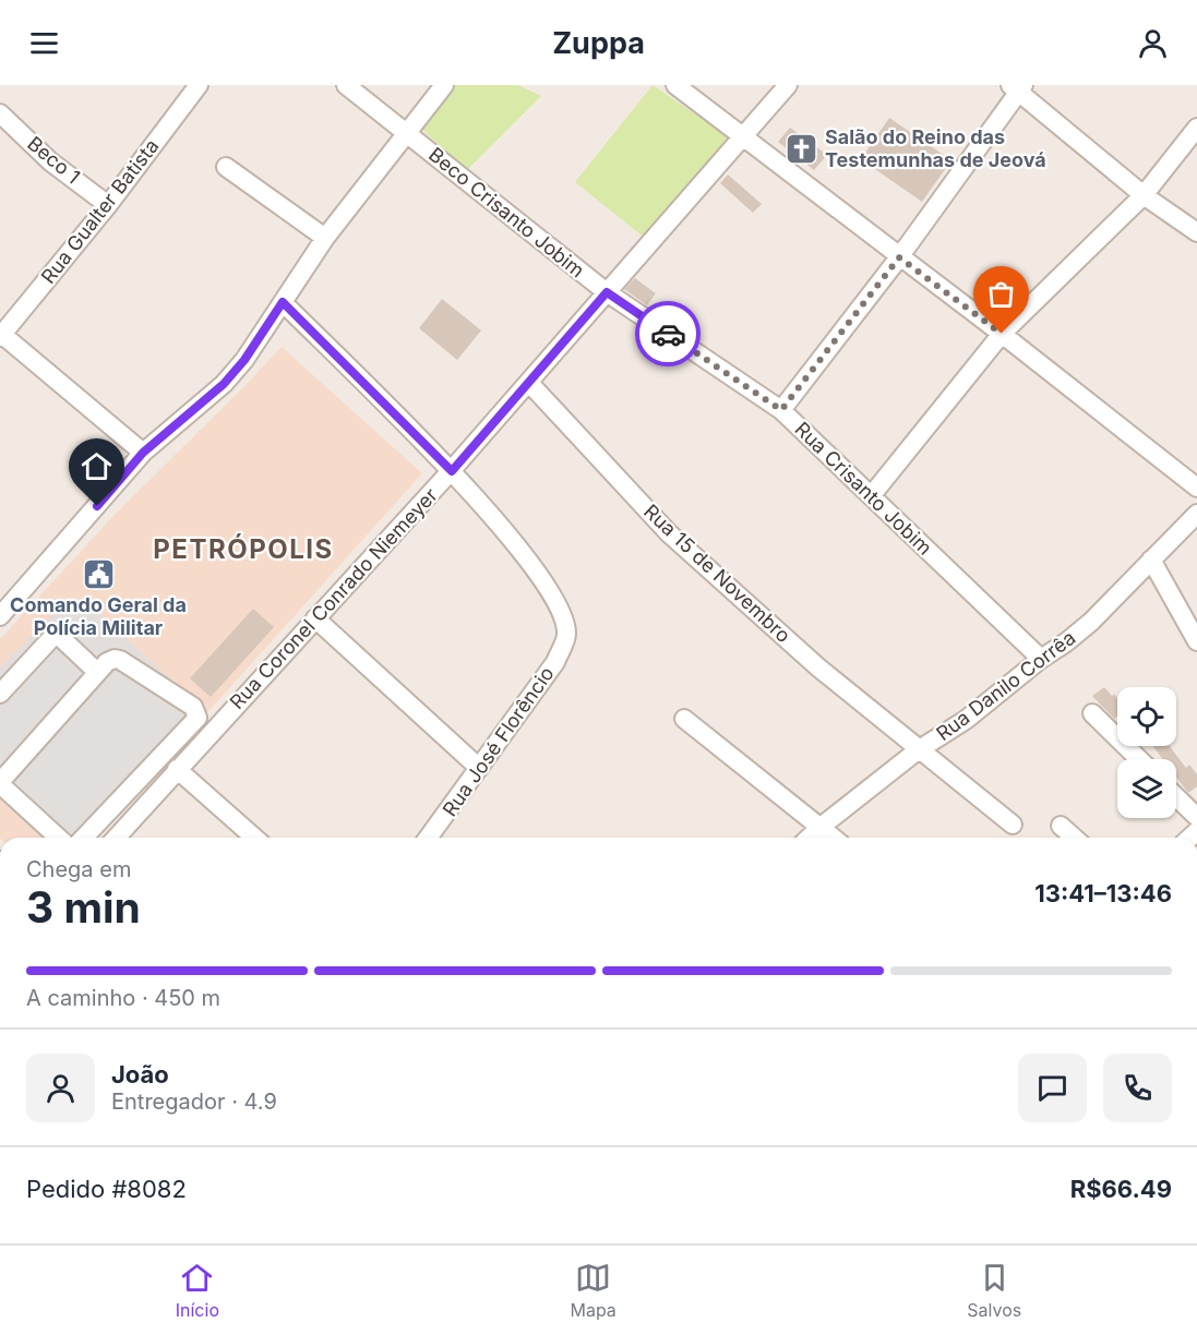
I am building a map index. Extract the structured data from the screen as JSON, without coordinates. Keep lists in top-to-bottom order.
{
  "streets": {
    "street": [
      "Beco 1",
      "Rua Gualter Batista",
      "Beco Crisanto Jobim",
      "Rua Crisanto Jobim",
      "Rua 15 de Novembro",
      "Rua Coronel Conrado Niemeyer",
      "Rua Danilo Corrêa",
      "Rua José Florêncio"
    ]
  },
  "crossings": [
    ["Beco 1", "Rua Gualter Batista"],
    ["Beco Crisanto Jobim", "Rua Crisanto Jobim"],
    ["Beco Crisanto Jobim", "Rua Coronel Conrado Niemeyer"],
    ["Rua Crisanto Jobim", "Rua Coronel Conrado Niemeyer"],
    ["Rua Crisanto Jobim", "Rua Danilo Corrêa"],
    ["Rua 15 de Novembro", "Rua Coronel Conrado Niemeyer"],
    ["Rua 15 de Novembro", "Rua Danilo Corrêa"],
    ["Rua Coronel Conrado Niemeyer", "Rua José Florêncio"]
  ],
  "districts": ["PETRÓPOLIS"],
  "places": {
    "church": ["Salão do Reino das Testemunhas de Jeová"],
    "public building": ["Comando Geral da Polícia Militar"]
  },
  "page": {
    "header": "Zuppa",
    "heading": ["3 min", "Chega em", "13:41–13:46"],
    "panel": [
      "João",
      "Entregador · 4.9",
      "Pedido #8082",
      "R$66.49"
    ],
    "bar": "A caminho · 450 m",
    "tabs": ["Início", "Mapa", "Salvos"]
  }
}
